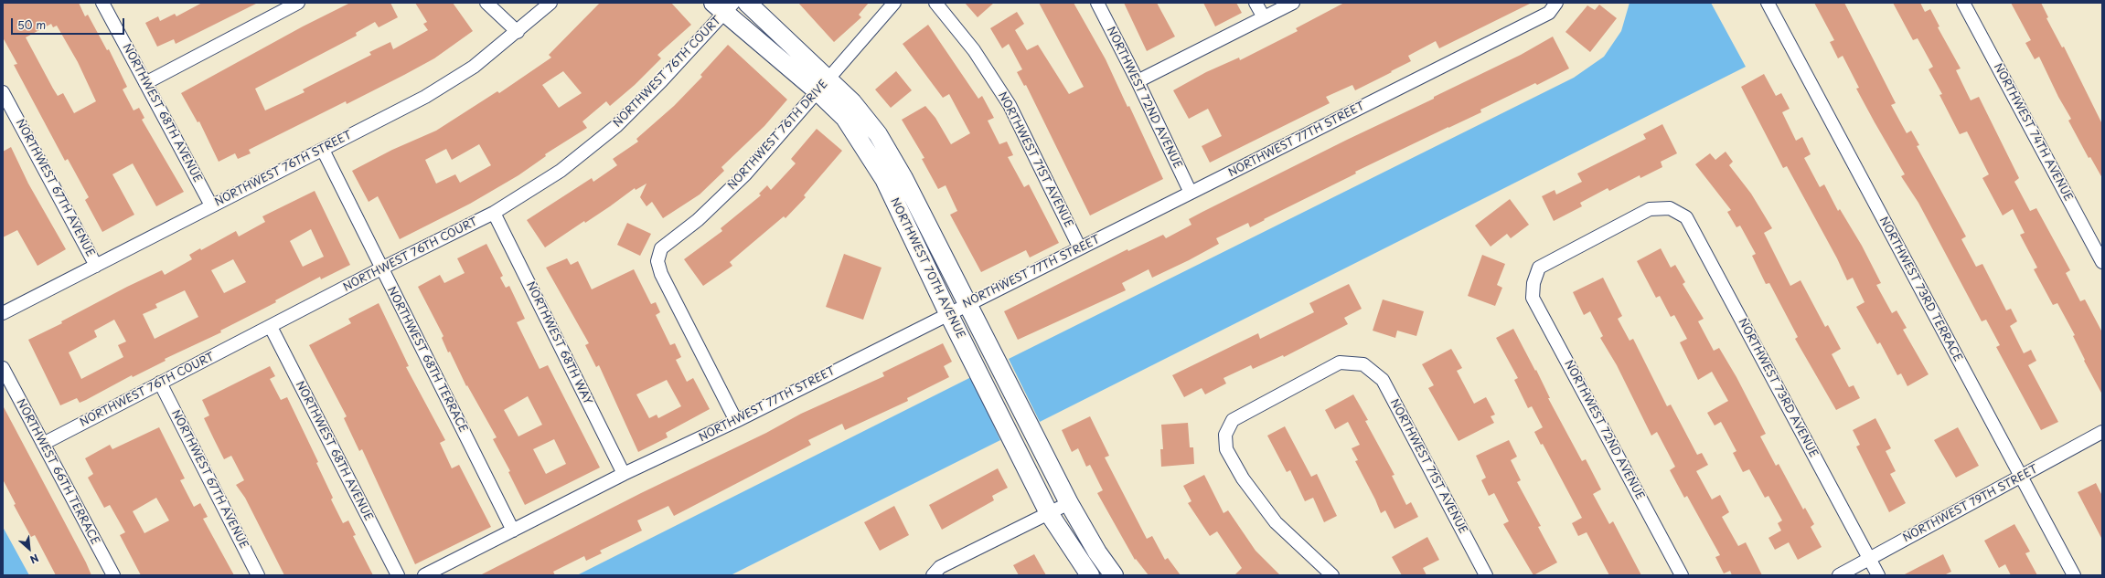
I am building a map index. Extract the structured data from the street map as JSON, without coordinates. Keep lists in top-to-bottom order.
{
  "streets": {
    "street": [
      "NORTHWEST 76TH COURT",
      "NORTHWEST 72ND AVENUE",
      "NORTHWEST 68TH AVENUE",
      "NORTHWEST 74TH AVENUE",
      "NORTHWEST 76TH DRIVE",
      "NORTHWEST 77TH STREET",
      "NORTHWEST 71ST AVENUE",
      "NORTHWEST 76TH STREET",
      "NORTHWEST 67TH AVENUE",
      "NORTHWEST 70TH AVENUE",
      "NORTHWEST 73RD TERRACE",
      "NORTHWEST 68TH WAY",
      "NORTHWEST 68TH TERRACE",
      "NORTHWEST 73RD AVENUE",
      "NORTHWEST 66TH TERRACE",
      "NORTHWEST 79TH STREET"
    ]
  },
  "crossings": [
    ["NORTHWEST 76TH COURT", "NORTHWEST 68TH AVENUE"],
    ["NORTHWEST 76TH COURT", "NORTHWEST 67TH AVENUE"],
    ["NORTHWEST 76TH COURT", "NORTHWEST 70TH AVENUE"],
    ["NORTHWEST 76TH COURT", "NORTHWEST 68TH WAY"],
    ["NORTHWEST 76TH COURT", "NORTHWEST 68TH TERRACE"],
    ["NORTHWEST 76TH COURT", "NORTHWEST 66TH TERRACE"],
    ["NORTHWEST 72ND AVENUE", "NORTHWEST 77TH STREET"],
    ["NORTHWEST 72ND AVENUE", "NORTHWEST 73RD AVENUE"],
    ["NORTHWEST 68TH AVENUE", "NORTHWEST 76TH STREET"],
    ["NORTHWEST 76TH DRIVE", "NORTHWEST 77TH STREET"],
    ["NORTHWEST 76TH DRIVE", "NORTHWEST 70TH AVENUE"],
    ["NORTHWEST 77TH STREET", "NORTHWEST 71ST AVENUE"],
    ["NORTHWEST 77TH STREET", "NORTHWEST 70TH AVENUE"],
    ["NORTHWEST 77TH STREET", "NORTHWEST 68TH WAY"],
    ["NORTHWEST 77TH STREET", "NORTHWEST 68TH TERRACE"],
    ["NORTHWEST 76TH STREET", "NORTHWEST 67TH AVENUE"],
    ["NORTHWEST 76TH STREET", "NORTHWEST 68TH TERRACE"],
    ["NORTHWEST 73RD TERRACE", "NORTHWEST 79TH STREET"],
    ["NORTHWEST 73RD AVENUE", "NORTHWEST 79TH STREET"]
  ],
  "scale_bar": "50 m",
  "north": "bottom right"
}
